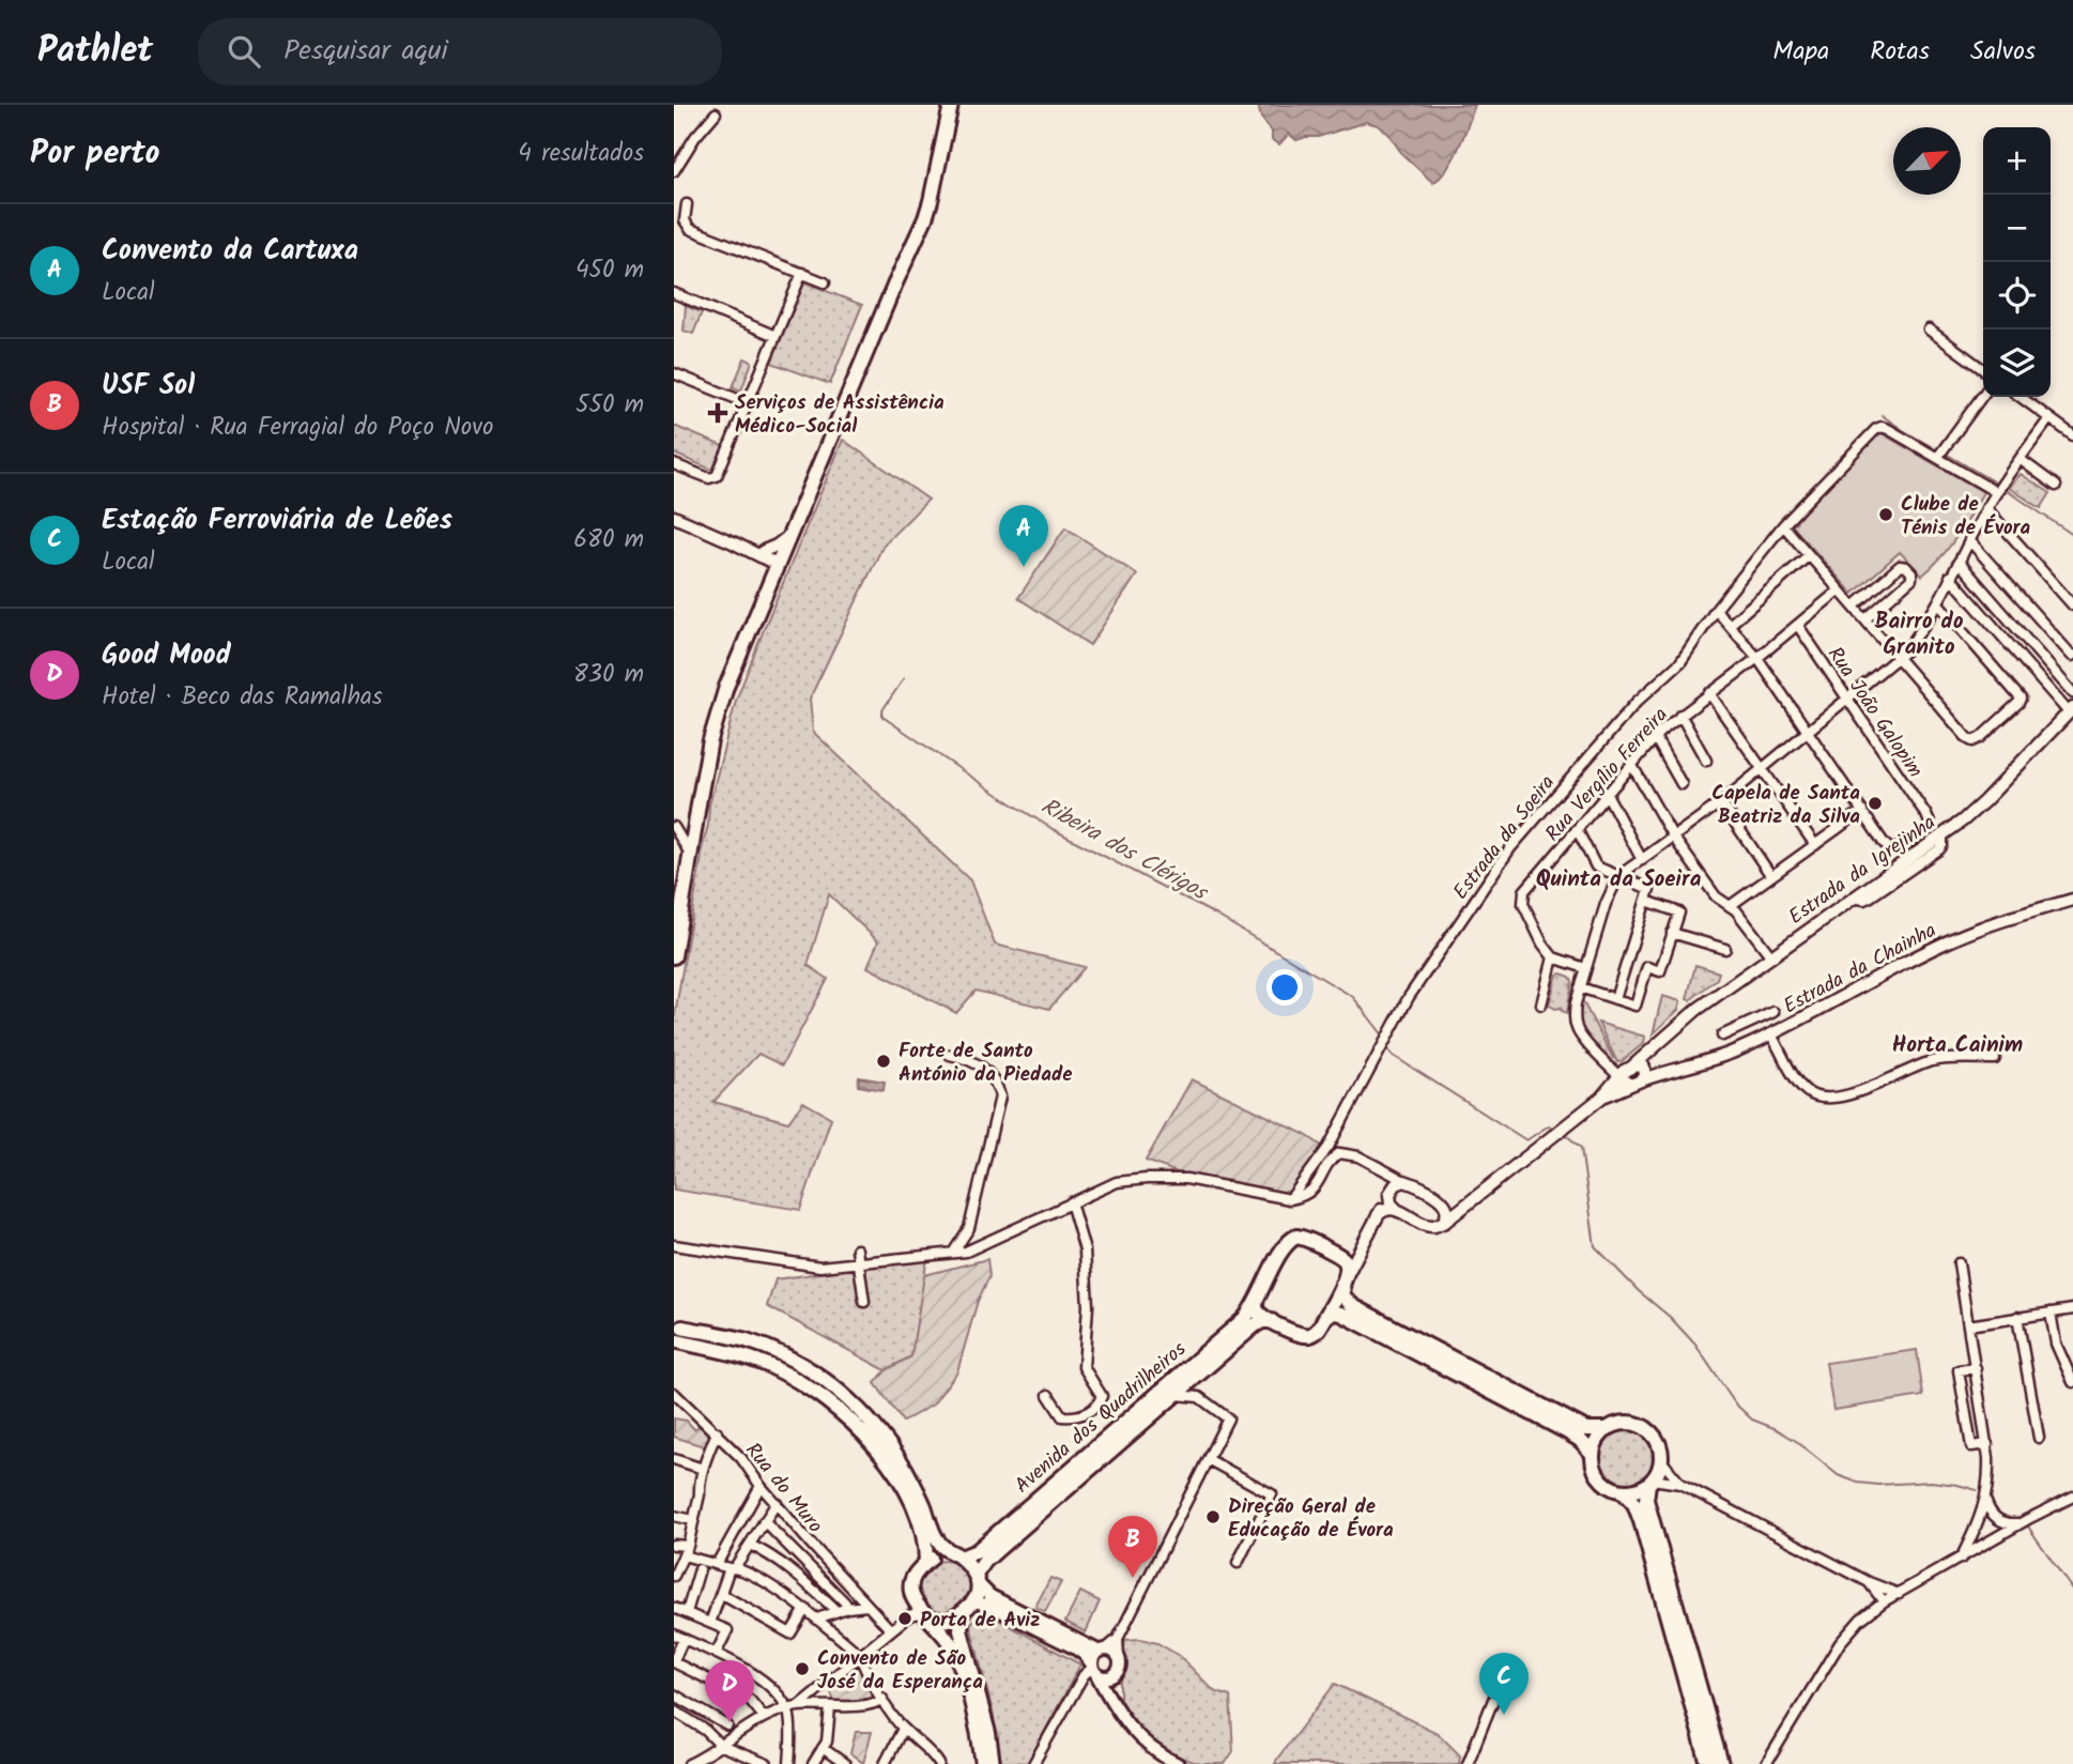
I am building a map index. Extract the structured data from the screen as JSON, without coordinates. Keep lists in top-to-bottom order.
{
  "streets": {
    "main road": ["Avenida dos Quadrilheiros"],
    "street": [
      "Rua João Galopim",
      "Rua Vergílio Ferreira",
      "Estrada da Soeira",
      "Estrada da Igrejinha",
      "Estrada da Chainha",
      "Rua do Muro"
    ]
  },
  "crossings": [
    ["Rua João Galopim", "Rua Vergílio Ferreira"],
    ["Estrada da Igrejinha", "Estrada da Chainha"]
  ],
  "districts": ["Bairro do Granito", "Quinta da Soeira", "Horta Cainim"],
  "water": ["Ribeira dos Clérigos"],
  "places": {
    "health": ["Serviços de Assistência Médico-Social"],
    "other": [
      "Clube de Ténis de Évora",
      "Capela de Santa Beatriz da Silva",
      "Forte de Santo António da Piedade",
      "Direção Geral de Educação de Évora",
      "Porta de Aviz",
      "Convento de São José da Esperança"
    ]
  },
  "north": "top right",
  "page": {
    "header": "Pathlet",
    "search": "Pesquisar aqui",
    "nav": ["Mapa", "Rotas", "Salvos"],
    "heading": ["Por perto", "4 resultados"],
    "map_buttons": ["+", "−"],
    "list": [
      {
        "mark": "A",
        "name": "Convento da Cartuxa",
        "note": "Local",
        "value": "450 m"
      },
      {
        "mark": "B",
        "name": "USF Sol",
        "note": "Hospital · Rua Ferragial do Poço Novo",
        "value": "550 m"
      },
      {
        "mark": "C",
        "name": "Estação Ferroviária de Leões",
        "note": "Local",
        "value": "680 m"
      },
      {
        "mark": "D",
        "name": "Good Mood",
        "note": "Hotel · Beco das Ramalhas",
        "value": "830 m"
      }
    ],
    "pins": [
      "A",
      "B",
      "C",
      "D"
    ]
  }
}
